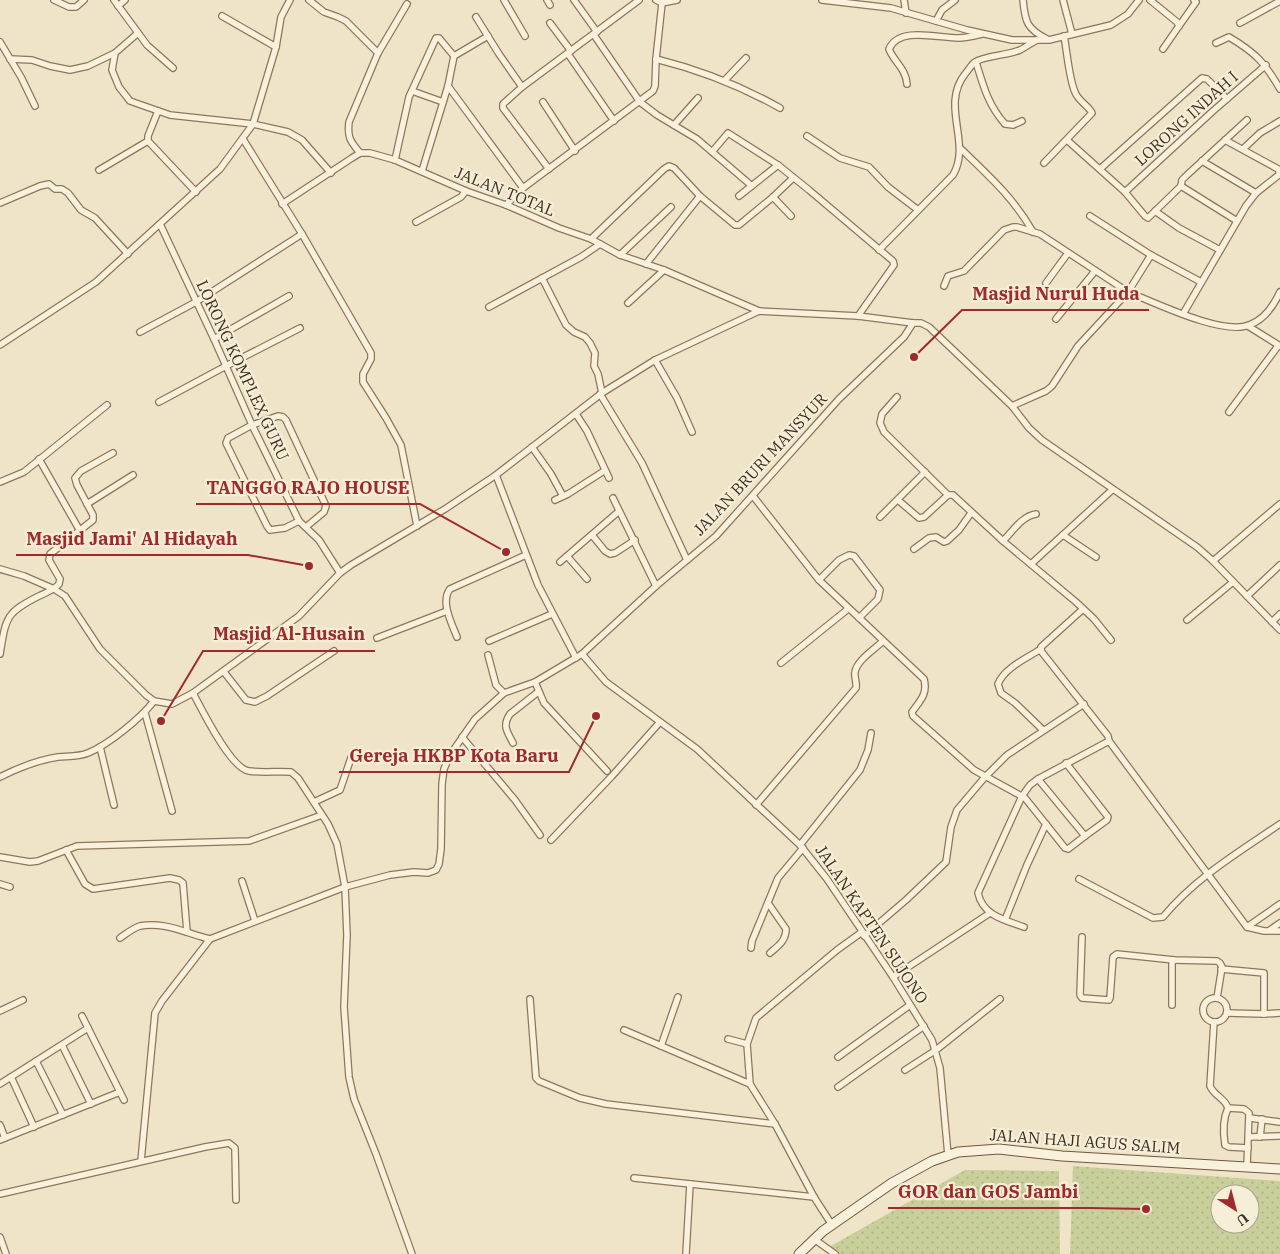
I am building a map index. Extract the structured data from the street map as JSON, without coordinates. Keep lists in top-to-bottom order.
{
  "streets": {
    "main road": ["JALAN HAJI AGUS SALIM"],
    "street": [
      "LORONG INDAH I",
      "JALAN TOTAL",
      "LORONG KOMPLEX GURU",
      "JALAN BRURI MANSYUR",
      "JALAN KAPTEN SUJONO"
    ]
  },
  "crossings": [
    ["JALAN BRURI MANSYUR", "JALAN KAPTEN SUJONO"],
    ["JALAN KAPTEN SUJONO", "JALAN HAJI AGUS SALIM"]
  ],
  "places": [
    "Masjid Nurul Huda",
    "TANGGO RAJO HOUSE",
    "Masjid Jami' Al Hidayah",
    "Gereja HKBP Kota Baru",
    "Masjid Al-Husain",
    "GOR dan GOS Jambi"
  ],
  "north": "bottom right"
}
